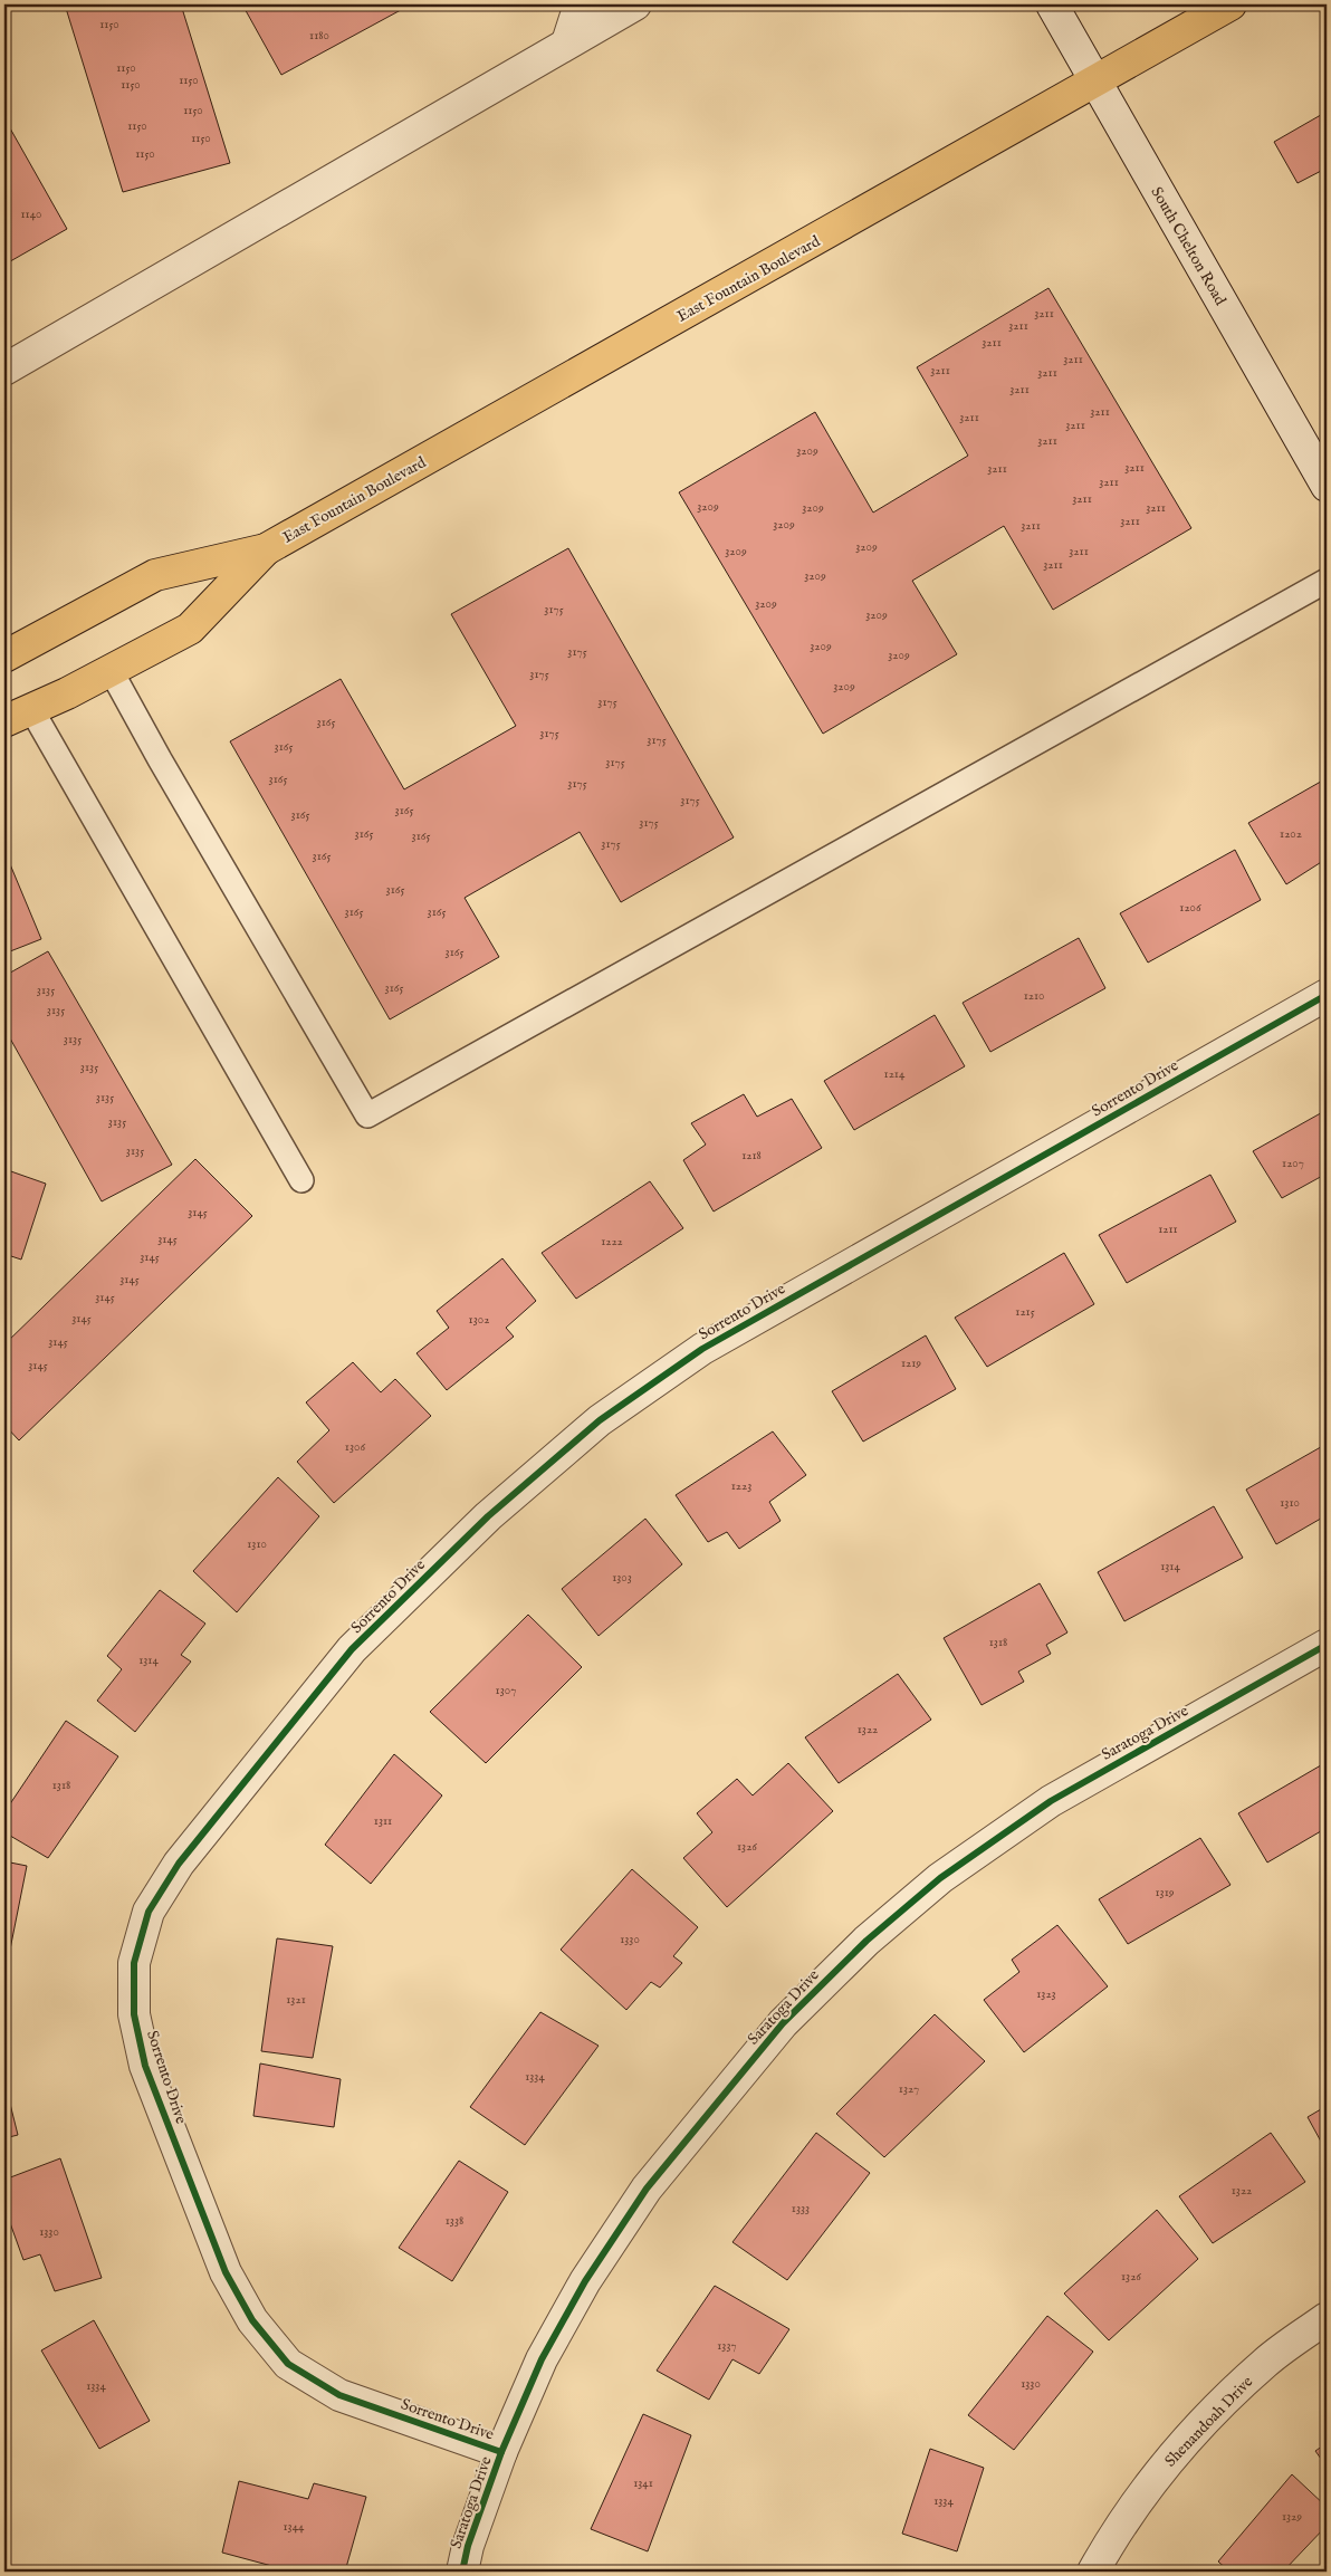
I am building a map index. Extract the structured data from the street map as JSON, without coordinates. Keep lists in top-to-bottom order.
{
  "streets": {
    "highway": ["East Fountain Boulevard"],
    "street": [
      "South Chelton Road",
      "Sorrento Drive",
      "Saratoga Drive",
      "Shenandoah Drive"
    ]
  },
  "crossings": [
    ["South Chelton Road", "East Fountain Boulevard"],
    ["Sorrento Drive", "Saratoga Drive"]
  ],
  "house_numbers": [
    "1150",
    "1180",
    "1150",
    "1150",
    "1150",
    "1150",
    "1150",
    "1150",
    "1150",
    "1140",
    "3211",
    "3211",
    "3211",
    "3211",
    "3211",
    "3211",
    "3211",
    "3211",
    "3211",
    "3211",
    "3211",
    "3209",
    "3211",
    "3211",
    "3211",
    "3211",
    "3209",
    "3209",
    "3211",
    "3211",
    "3209",
    "3211",
    "3209",
    "3209",
    "3211",
    "3211",
    "3209",
    "3209",
    "3175",
    "3209",
    "3209",
    "3175",
    "3209",
    "3175",
    "3209",
    "3175",
    "3165",
    "3175",
    "3175",
    "3165",
    "3175",
    "3165",
    "3175",
    "3175",
    "3165",
    "3165",
    "3175",
    "3165",
    "1202",
    "3165",
    "3175",
    "3165",
    "3165",
    "1206",
    "3165",
    "3165",
    "3165",
    "3165",
    "3135",
    "1210",
    "3135",
    "3135",
    "3135",
    "1214",
    "3135",
    "3135",
    "3135",
    "1218",
    "1207",
    "3145",
    "1211",
    "3145",
    "1222",
    "3145",
    "3145",
    "3145",
    "1215",
    "3145",
    "1302",
    "3145",
    "1219",
    "3145",
    "1306",
    "1223",
    "1310",
    "1310",
    "1314",
    "1303",
    "1318",
    "1314",
    "1307",
    "1322",
    "1318",
    "1311",
    "1326",
    "1319",
    "1330",
    "1323",
    "1321",
    "1334",
    "1327",
    "1322",
    "1333",
    "1338",
    "1330",
    "1326",
    "1337",
    "1330",
    "1334",
    "1341",
    "1334",
    "1329",
    "1344"
  ]
}
